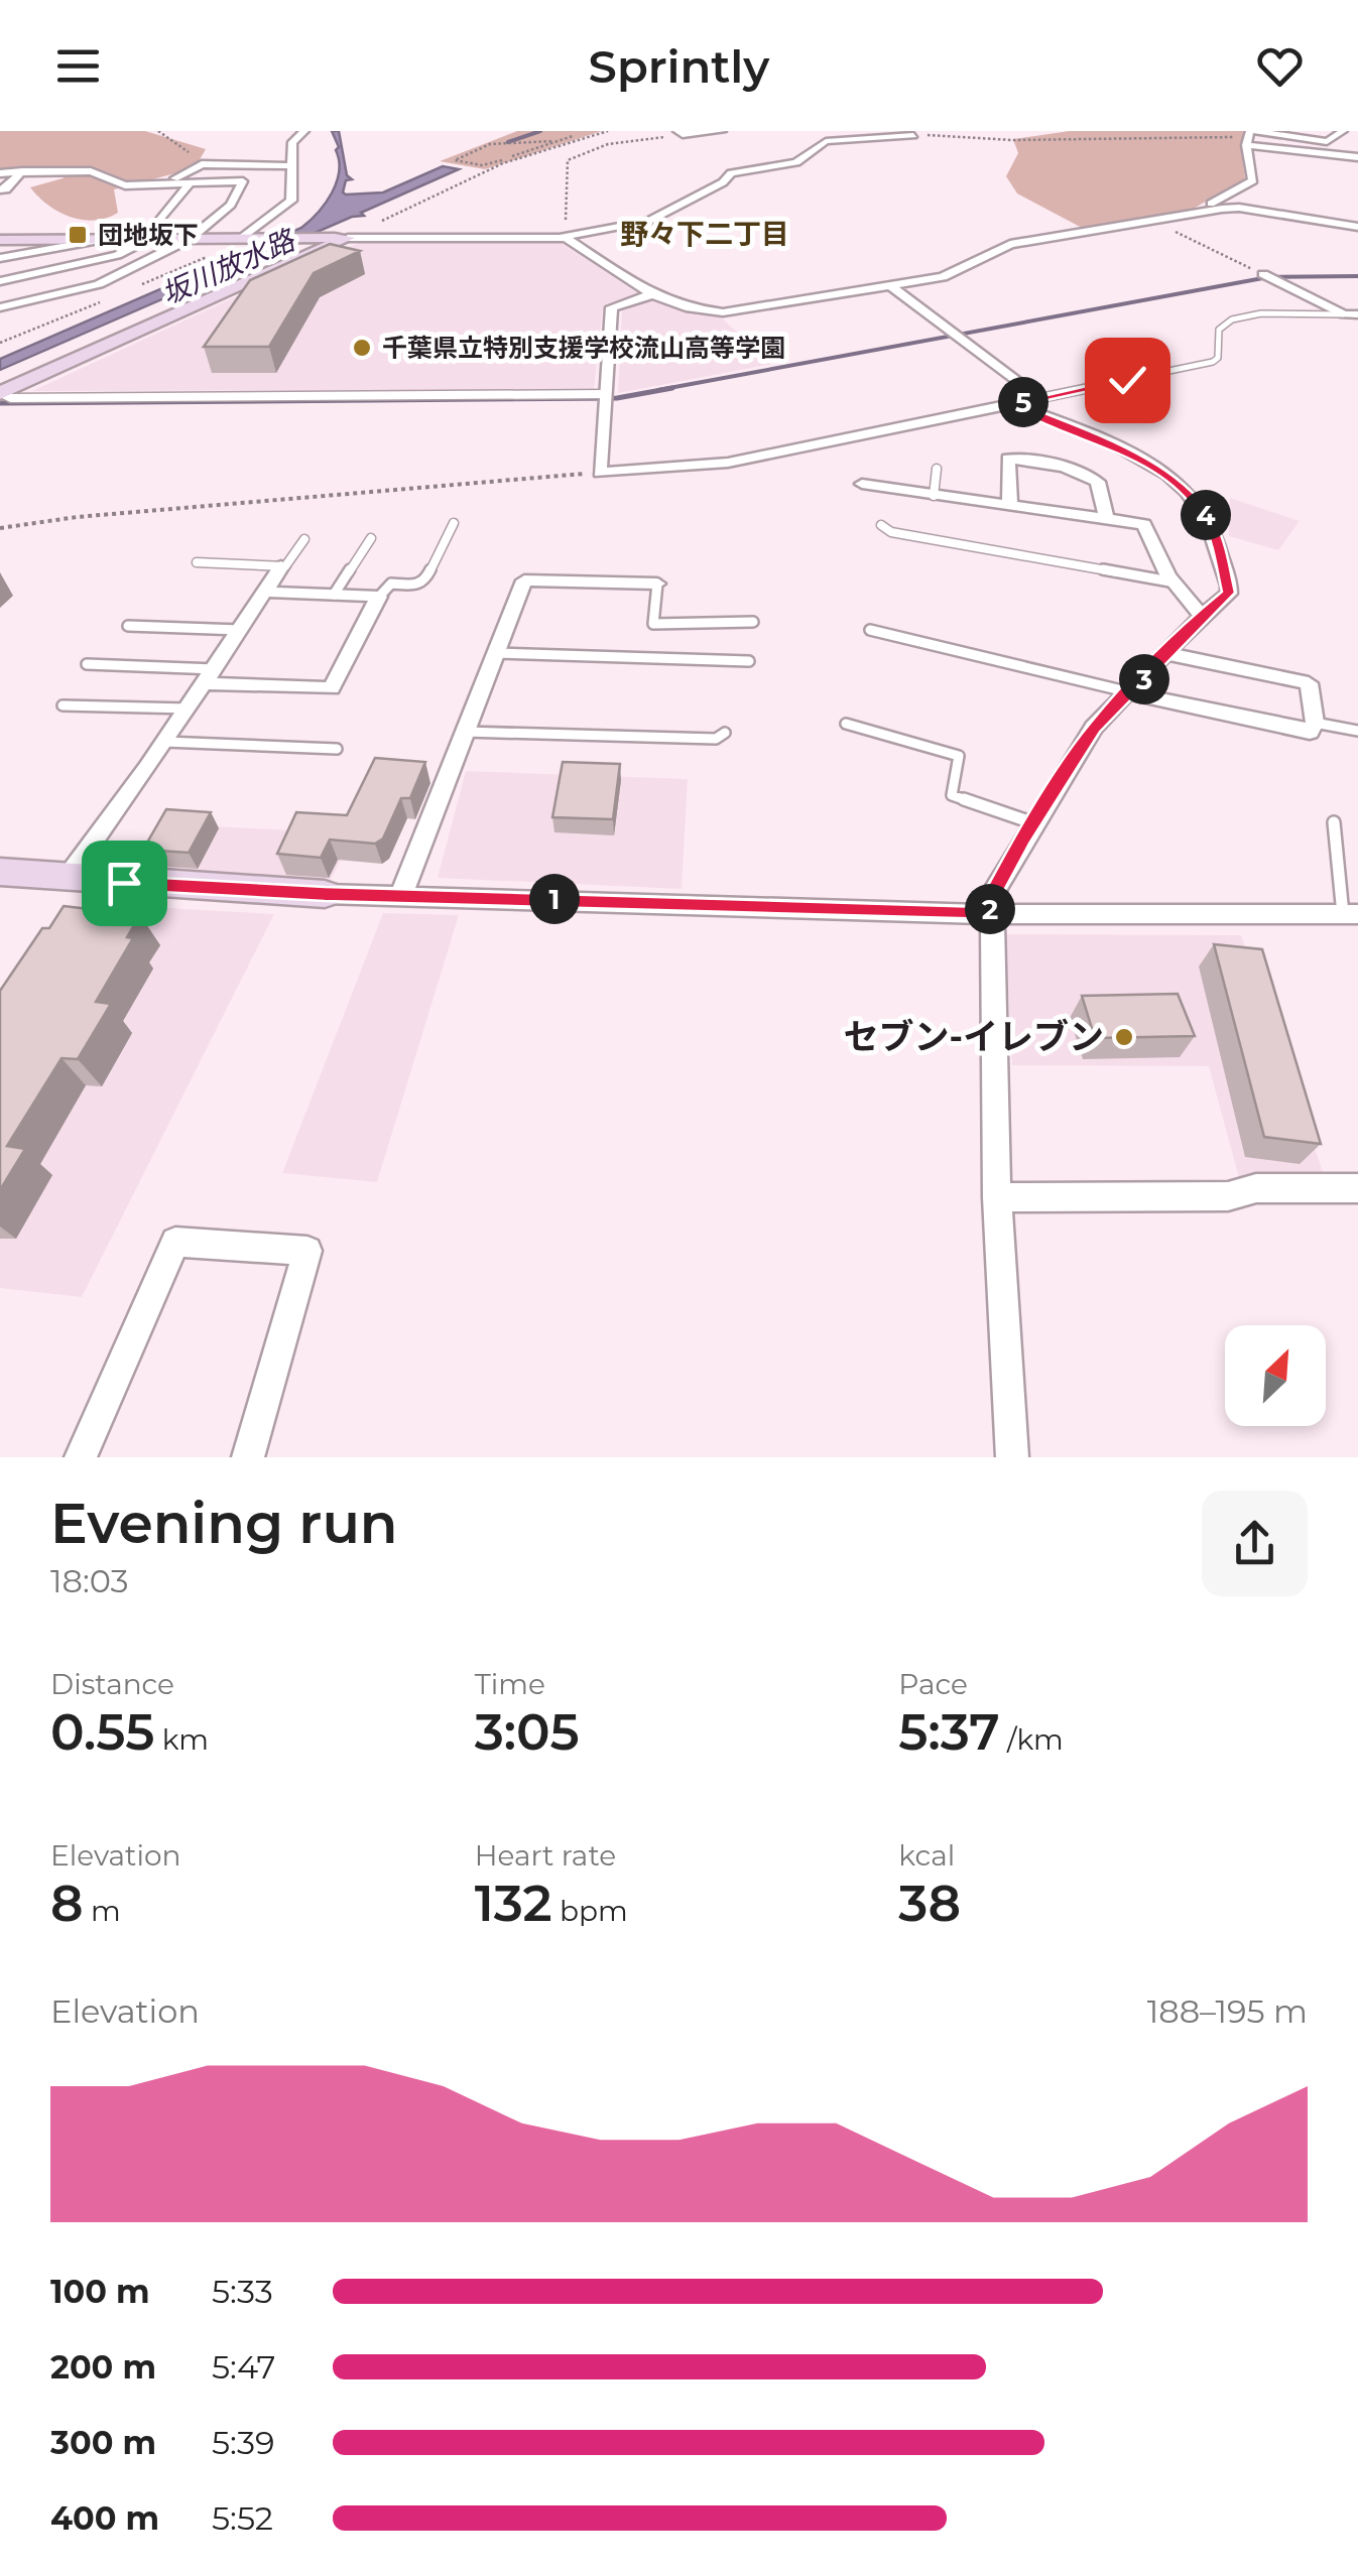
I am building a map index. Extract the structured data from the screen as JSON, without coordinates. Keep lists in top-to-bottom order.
{
  "districts": ["野々下二丁目"],
  "water": ["坂川放水路"],
  "places": {
    "transit": ["団地坂下"],
    "other": ["千葉県立特別支援学校流山高等学園", "セブン-イレブン"]
  },
  "north": "top right",
  "page": {
    "header": "Sprintly",
    "pins": [
      "5",
      "4",
      "3",
      "1",
      "2"
    ],
    "heading": ["Evening run", "18:03"],
    "stats": [
      ["Distance", "0.55 km"],
      ["Time", "3:05"],
      ["Pace", "5:37 /km"],
      ["Elevation", "8 m"],
      ["Heart rate", "132 bpm"],
      ["kcal", "38"]
    ],
    "chart": ["Elevation", "188–195 m"],
    "list": [
      {
        "name": "100 m",
        "note": "5:33"
      },
      {
        "name": "200 m",
        "note": "5:47"
      },
      {
        "name": "300 m",
        "note": "5:39"
      },
      {
        "name": "400 m",
        "note": "5:52"
      }
    ]
  }
}
